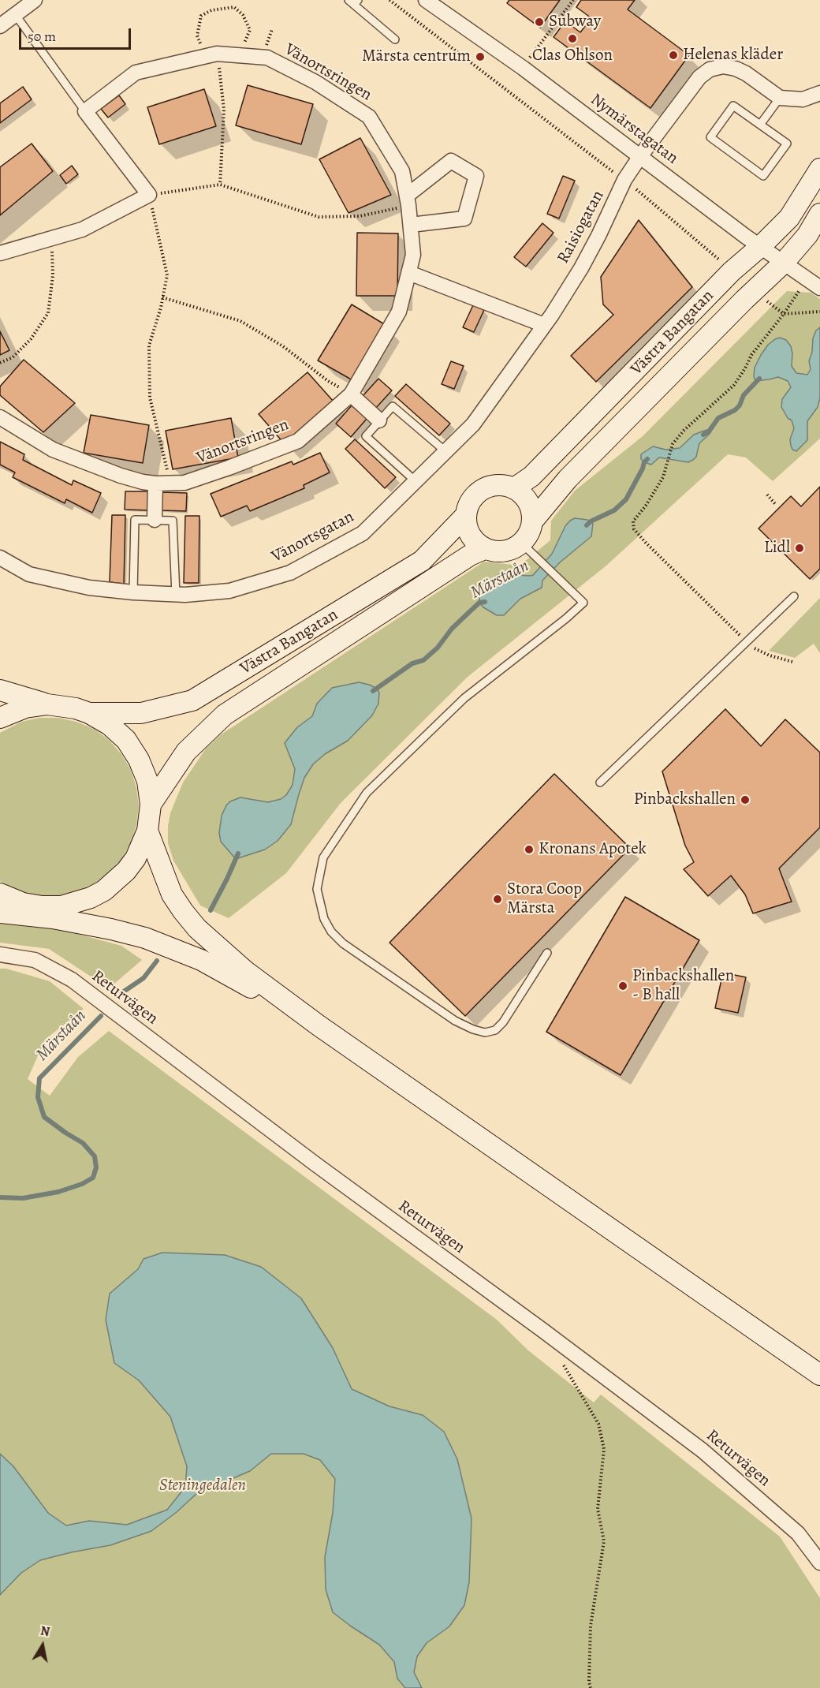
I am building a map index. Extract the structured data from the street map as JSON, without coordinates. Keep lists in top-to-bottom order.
{
  "streets": {
    "street": [
      "Vänortsringen",
      "Nymärstagatan",
      "Raisiogatan",
      "Västra Bangatan",
      "Vänortsgatan",
      "Returvägen"
    ]
  },
  "crossings": [
    ["Nymärstagatan", "Raisiogatan"],
    ["Nymärstagatan", "Västra Bangatan"],
    ["Raisiogatan", "Vänortsgatan"]
  ],
  "water": ["Märstaån"],
  "parks": ["Steningedalen"],
  "places": [
    "Subway",
    "Clas Ohlson",
    "Helenas kläder",
    "Märsta centrum",
    "Lidl",
    "Pinbackshallen",
    "Kronans Apotek",
    "Stora Coop Märsta",
    "Pinbackshallen - B hall"
  ],
  "scale_bar": "50 m",
  "north": "top"
}
